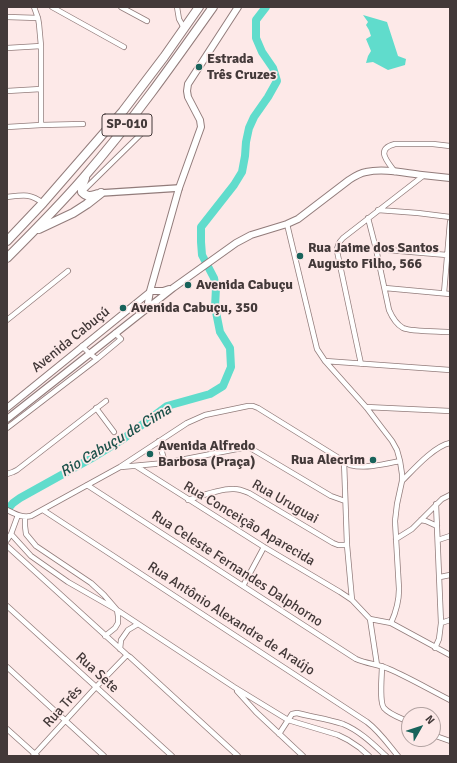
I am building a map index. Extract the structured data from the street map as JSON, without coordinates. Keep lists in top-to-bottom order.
{
  "streets": {
    "highway": ["SP-010"],
    "main road": ["Avenida Cabuçú"],
    "street": [
      "Rua Uruguai",
      "Rua Conceição Aparecida",
      "Rua Celeste Fernandes Dalphorno",
      "Rua Antônio Alexandre de Araújo",
      "Rua Sete",
      "Rua Três"
    ]
  },
  "crossings": [
    ["Rua Uruguai", "Rua Conceição Aparecida"],
    ["Rua Sete", "Rua Três"]
  ],
  "water": ["Rio Cabuçu de Cima"],
  "places": [
    "Estrada Três Cruzes",
    "Rua Jaime dos Santos Augusto Filho, 566",
    "Avenida Cabuçu",
    "Avenida Cabuçu, 350",
    "Avenida Alfredo Barbosa (Praça)",
    "Rua Alecrim"
  ],
  "north": "top right"
}
